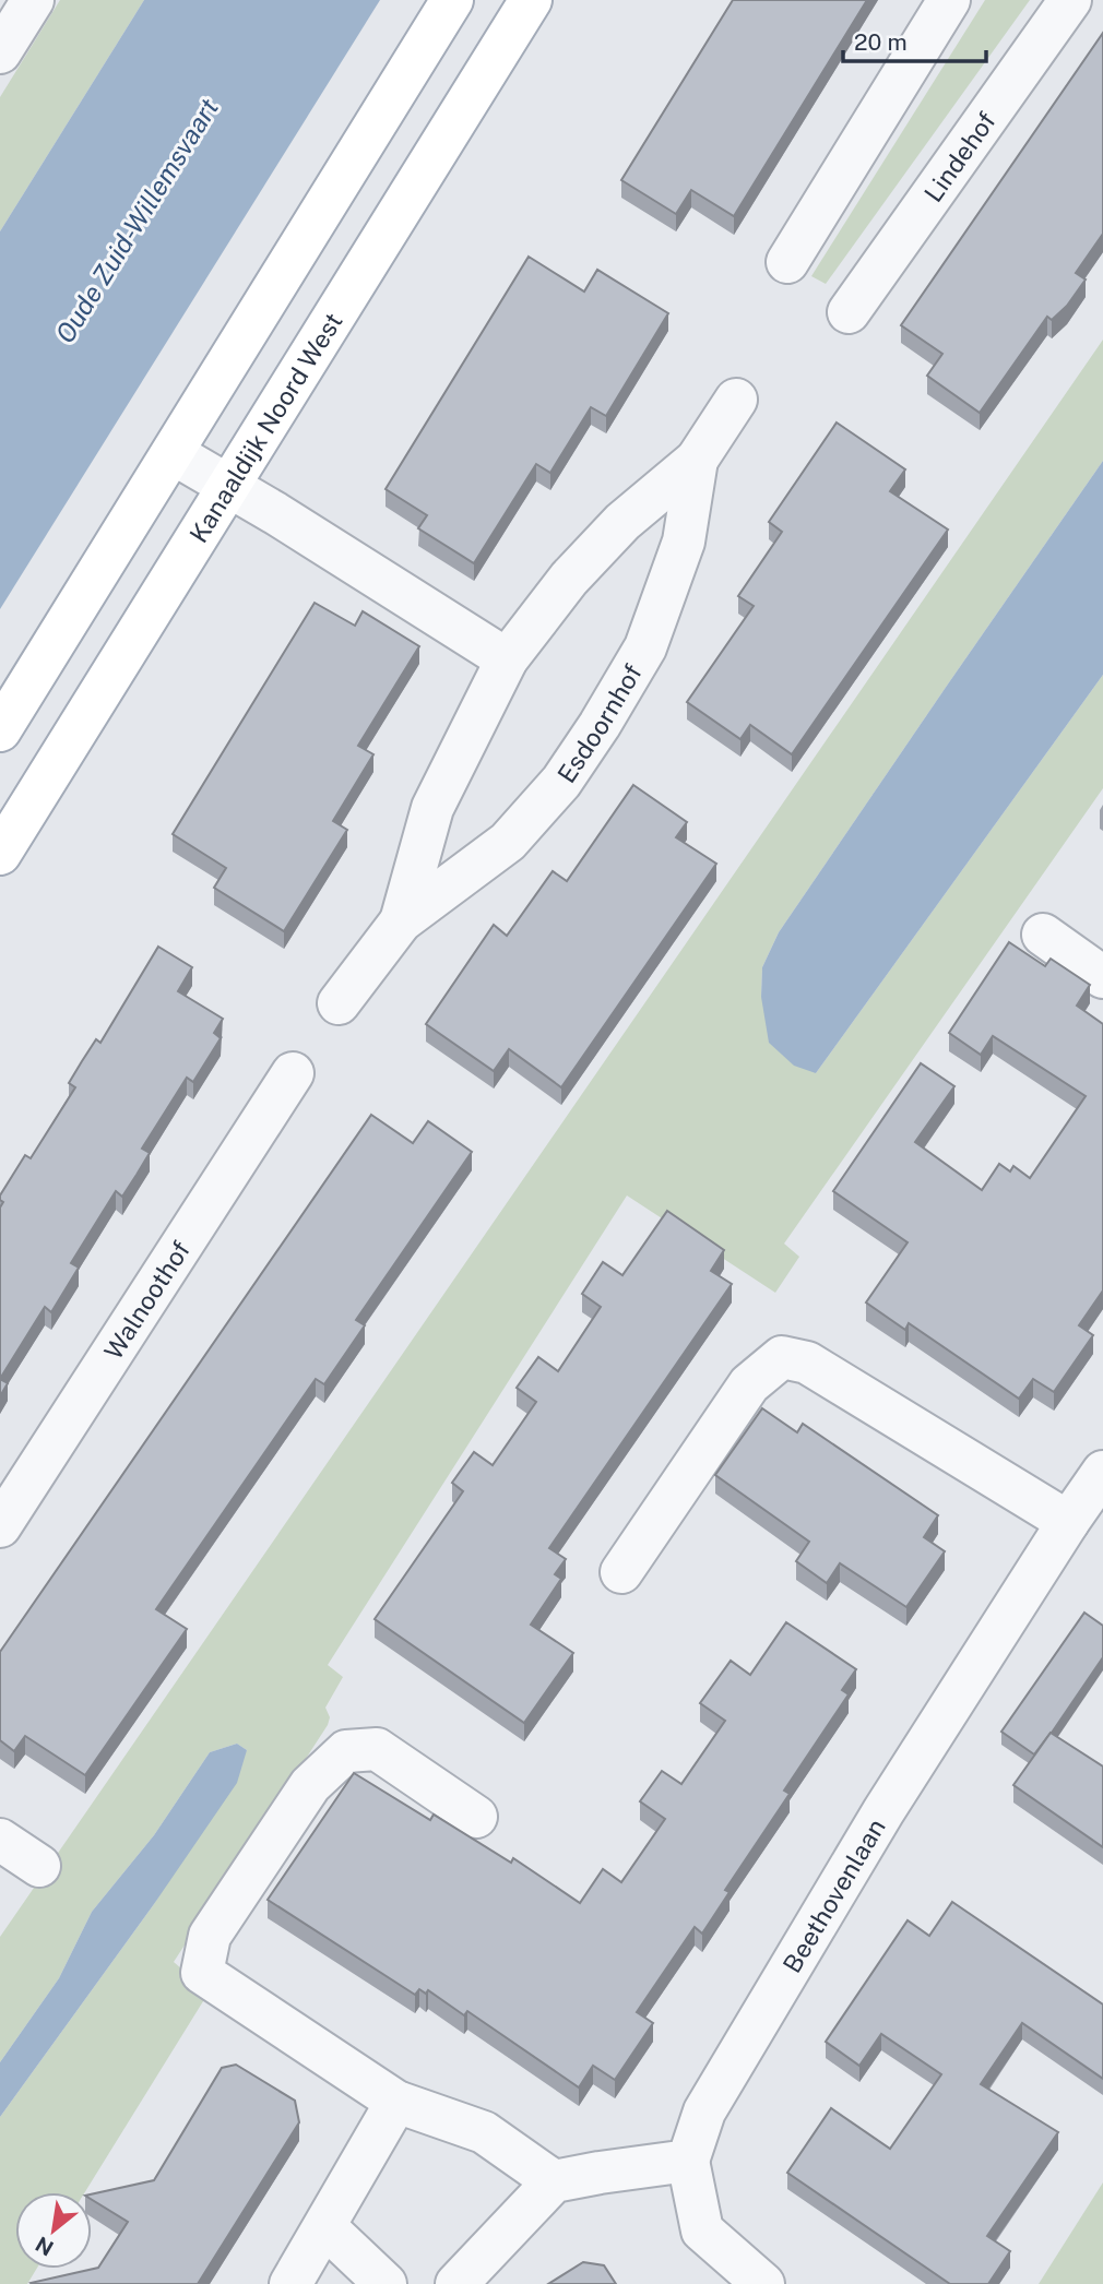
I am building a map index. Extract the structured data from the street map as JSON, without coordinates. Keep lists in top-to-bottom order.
{
  "streets": {
    "main road": ["Kanaaldijk Noord West"],
    "street": [
      "Lindehof",
      "Esdoornhof",
      "Walnoothof",
      "Beethovenlaan"
    ]
  },
  "water": ["Oude Zuid-Willemsvaart"],
  "scale_bar": "20 m",
  "north": "bottom left"
}
